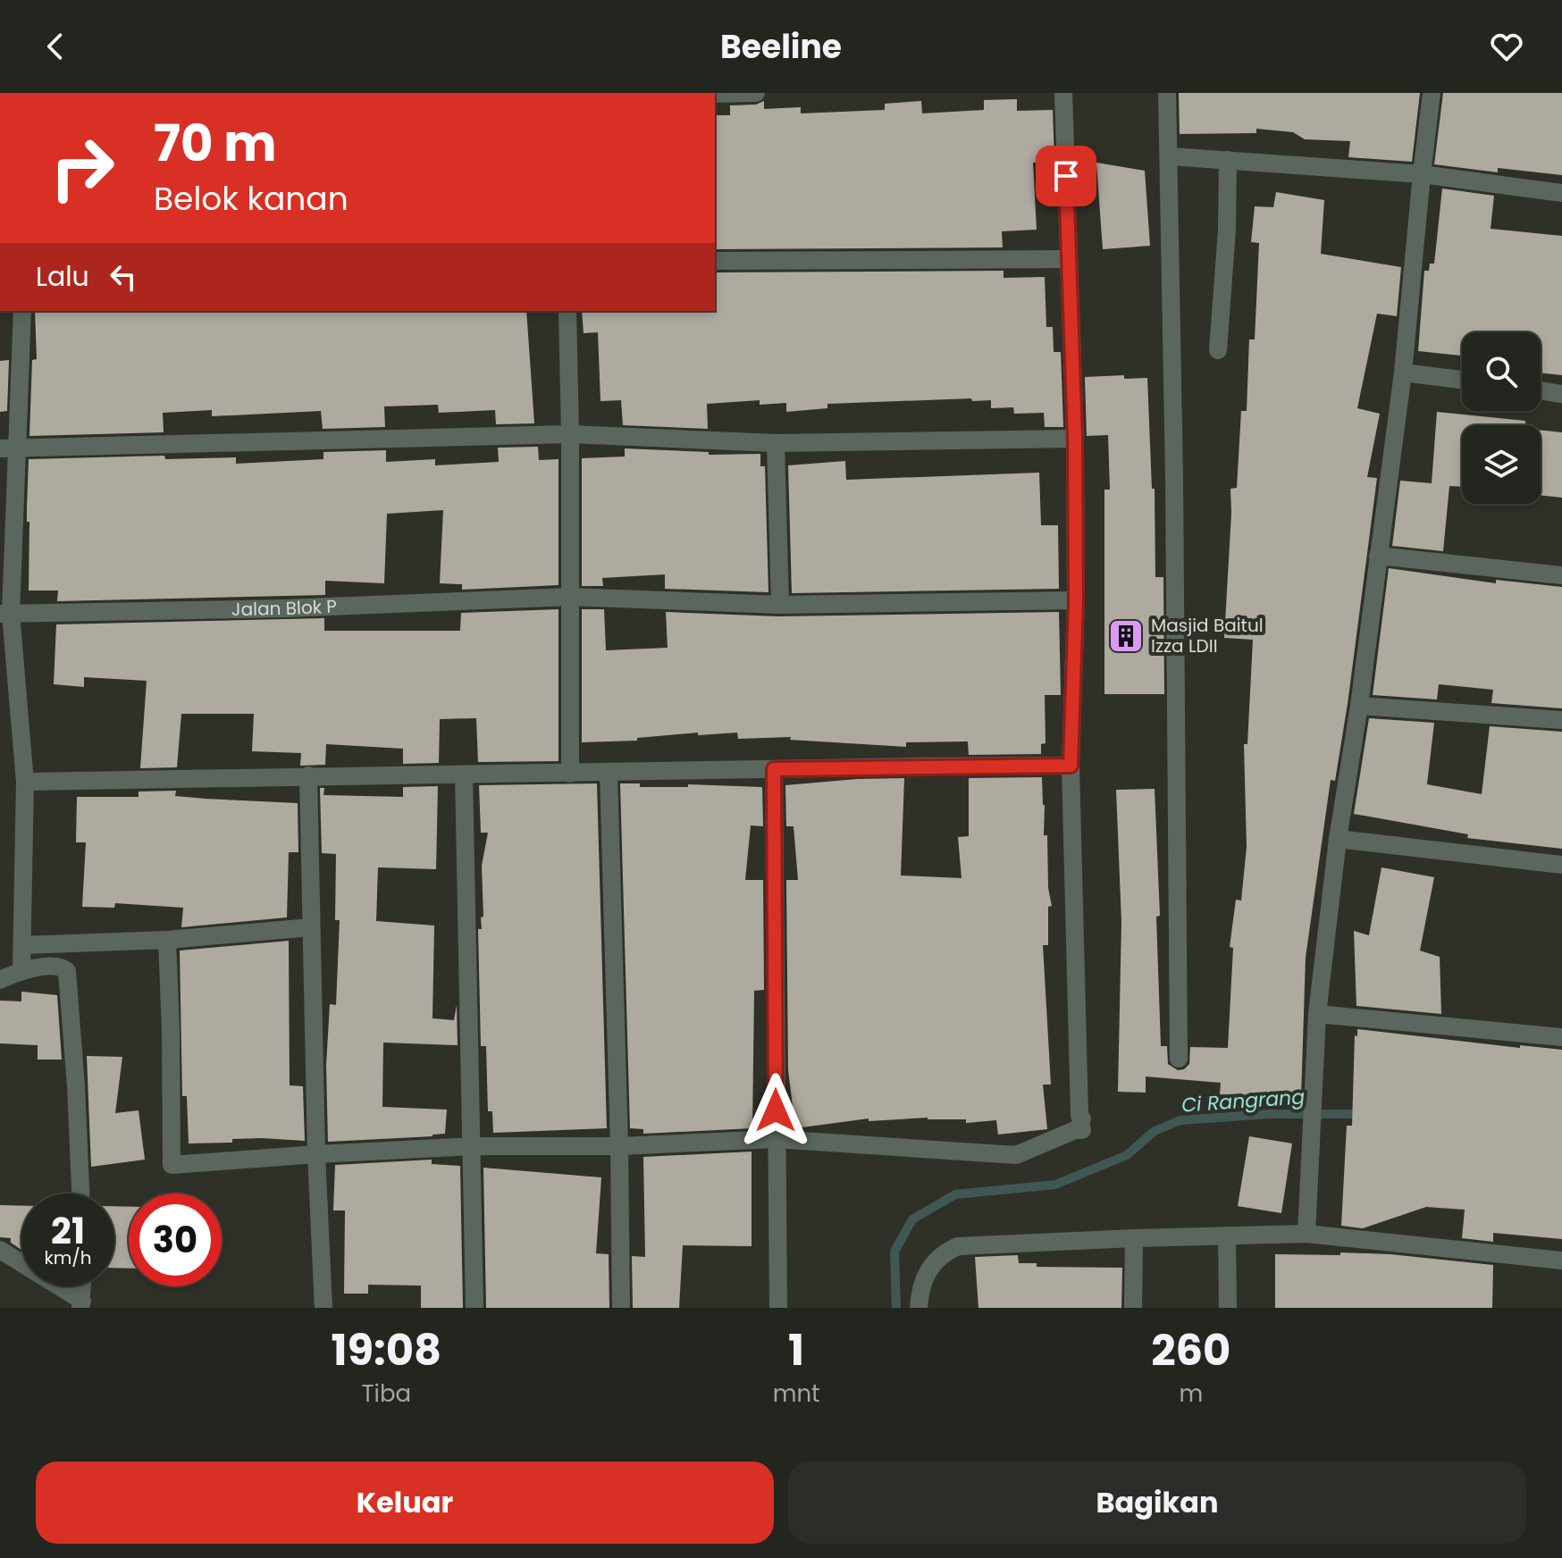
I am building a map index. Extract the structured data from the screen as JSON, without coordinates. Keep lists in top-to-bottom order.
{
  "streets": {
    "street": ["Jalan Blok P"]
  },
  "water": ["Ci Rangrang"],
  "places": {
    "building": ["Masjid Baitul Izza LDII"]
  },
  "page": {
    "header": "Beeline",
    "turn": ["70 m", "Belok kanan"],
    "then": "Lalu",
    "speed": "21 km/h",
    "limit": "30",
    "eta": [
      "19:08",
      "Tiba",
      "1",
      "mnt",
      "260",
      "m"
    ],
    "buttons": ["Keluar", "Bagikan"]
  }
}
